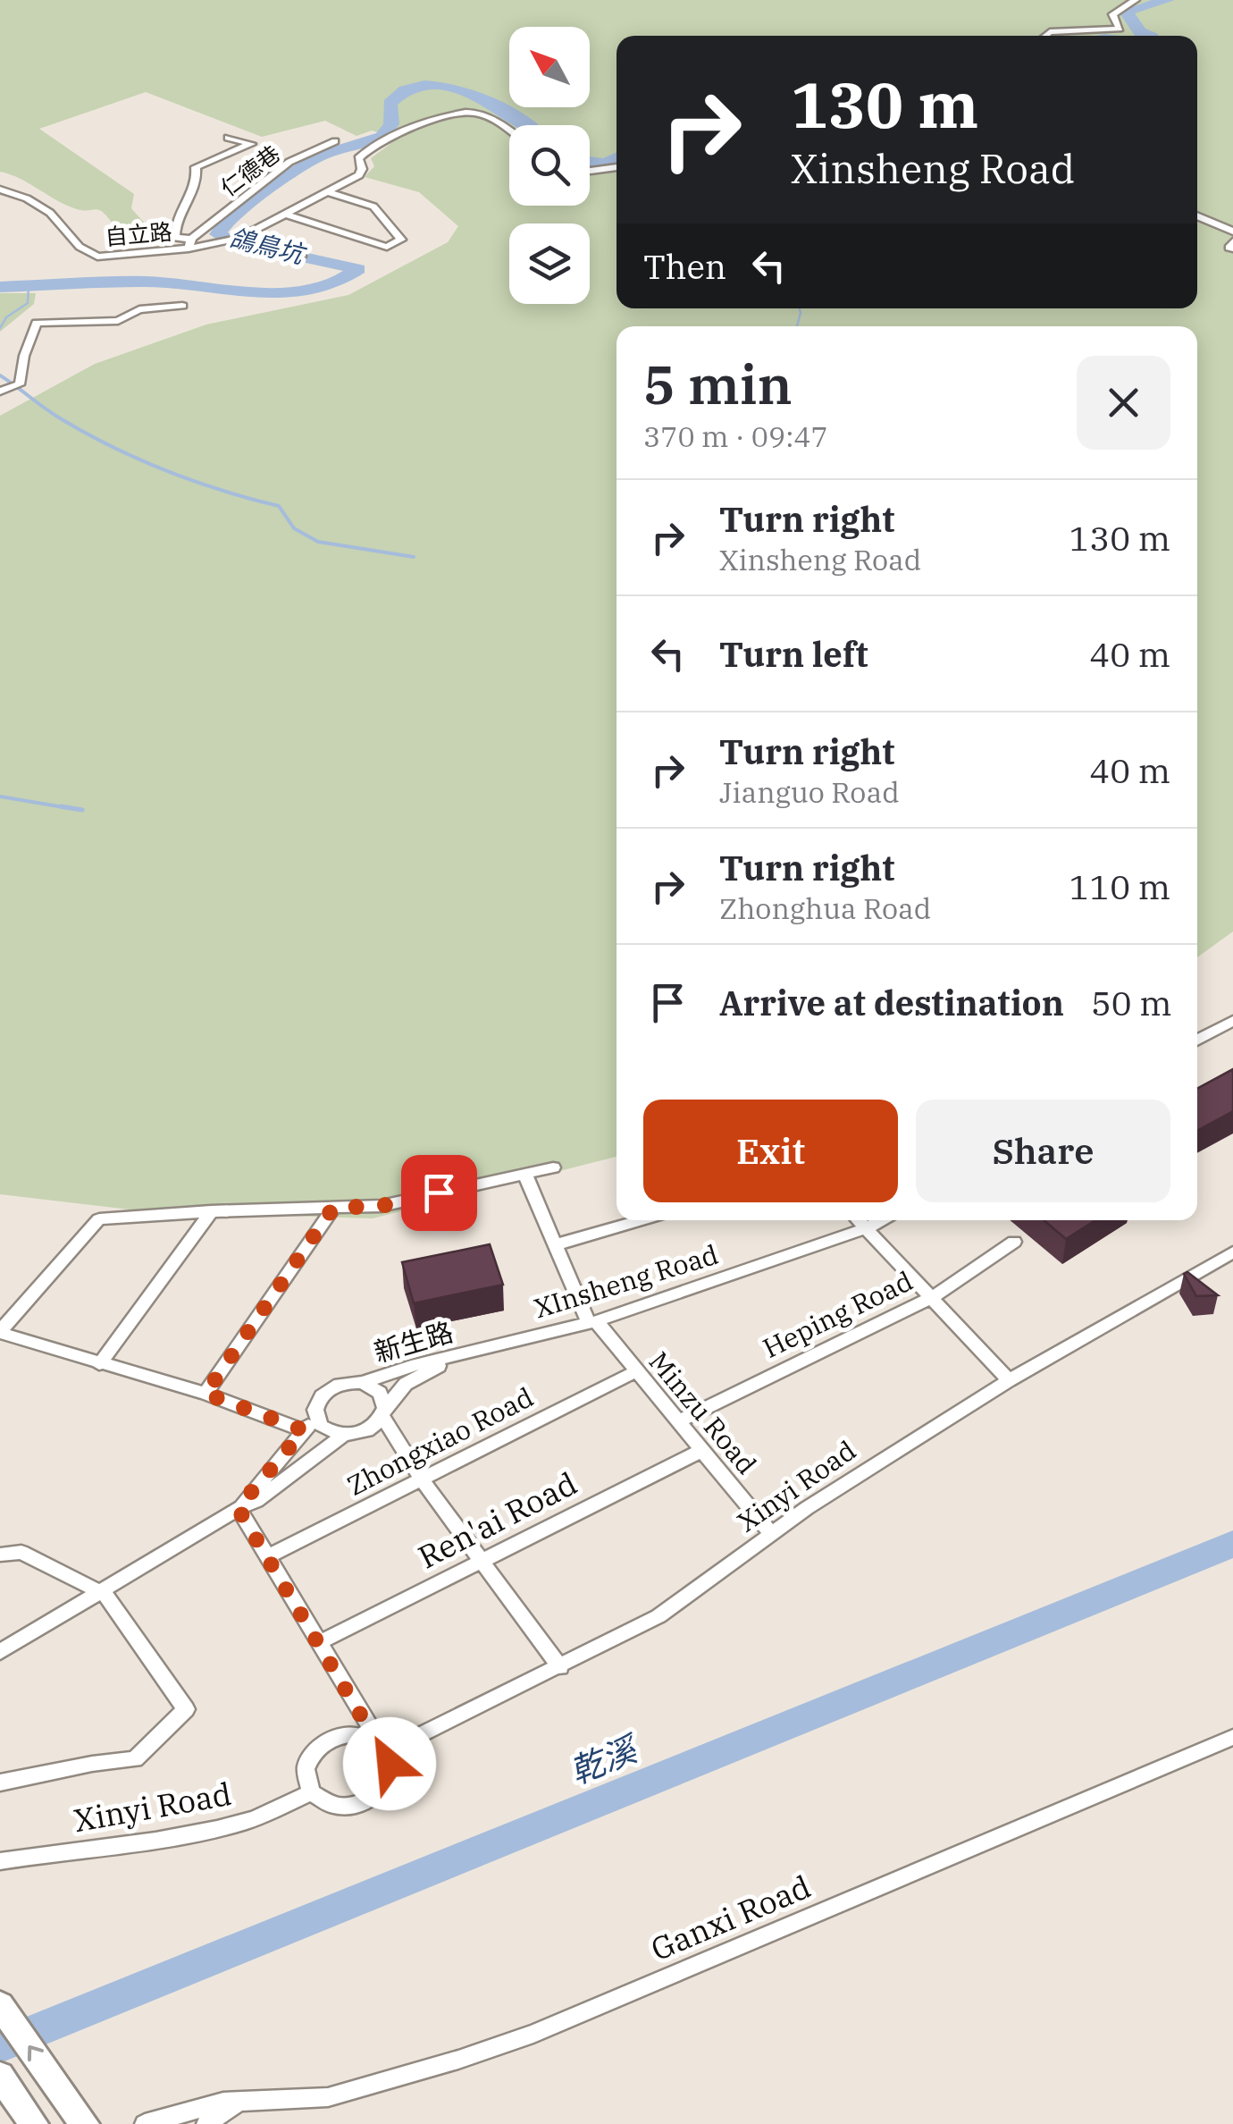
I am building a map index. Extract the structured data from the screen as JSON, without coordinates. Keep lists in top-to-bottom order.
{
  "streets": {
    "street": [
      "仁德巷",
      "自立路",
      "XInsheng Road",
      "Heping Road",
      "新生路",
      "Minzu Road",
      "Zhongxiao Road",
      "Xinyi Road",
      "Ren'ai Road",
      "Ganxi Road"
    ]
  },
  "crossings": [
    ["仁德巷", "自立路"],
    ["XInsheng Road", "新生路"],
    ["XInsheng Road", "Minzu Road"],
    ["Heping Road", "Minzu Road"],
    ["Minzu Road", "Zhongxiao Road"],
    ["Minzu Road", "Xinyi Road"],
    ["Minzu Road", "Ren'ai Road"]
  ],
  "water": ["鴿鳥坑", "乾溪"],
  "north": "top left",
  "page": {
    "turn": ["130 m", "Xinsheng Road"],
    "then": "Then",
    "heading": ["5 min", "370 m · 09:47"],
    "list": [
      {
        "name": "Turn right",
        "note": "Xinsheng Road",
        "value": "130 m"
      },
      {
        "name": "Turn left",
        "value": "40 m"
      },
      {
        "name": "Turn right",
        "note": "Jianguo Road",
        "value": "40 m"
      },
      {
        "name": "Turn right",
        "note": "Zhonghua Road",
        "value": "110 m"
      },
      {
        "name": "Arrive at destination",
        "value": "50 m"
      }
    ],
    "buttons": ["Exit", "Share"]
  }
}
